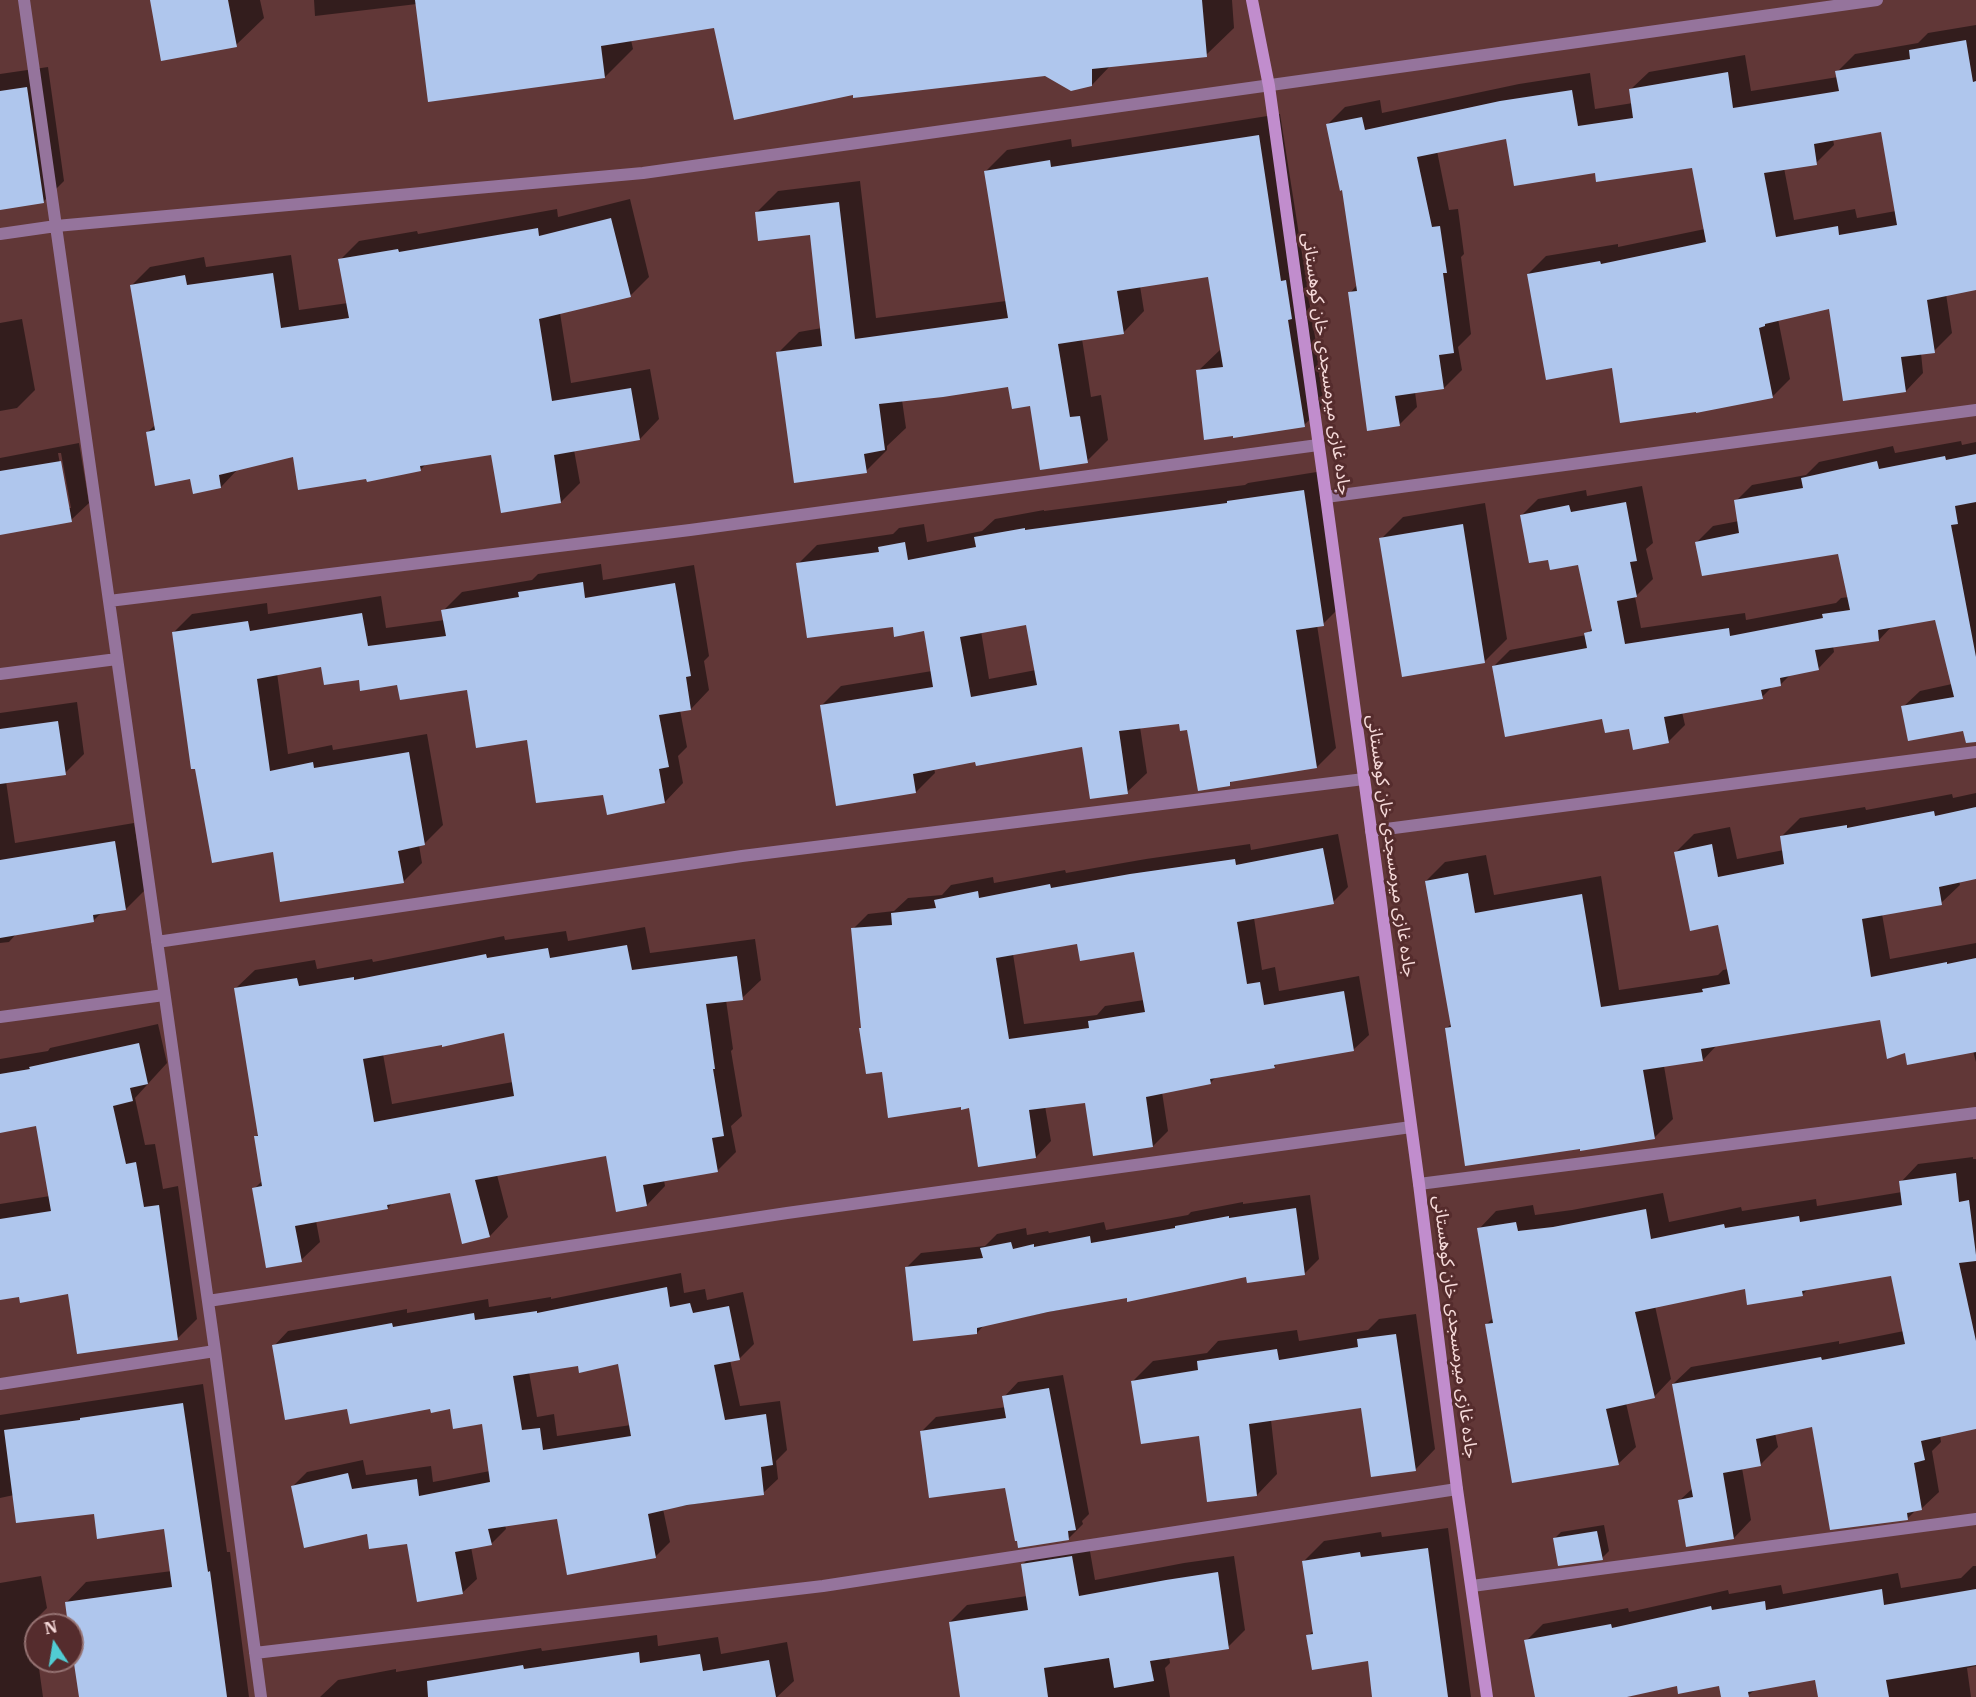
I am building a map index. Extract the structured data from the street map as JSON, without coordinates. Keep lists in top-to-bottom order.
{
  "streets": {
    "main road": ["جاده غازی میرمسجدی خان کوهستانی"]
  },
  "north": "top"
}
